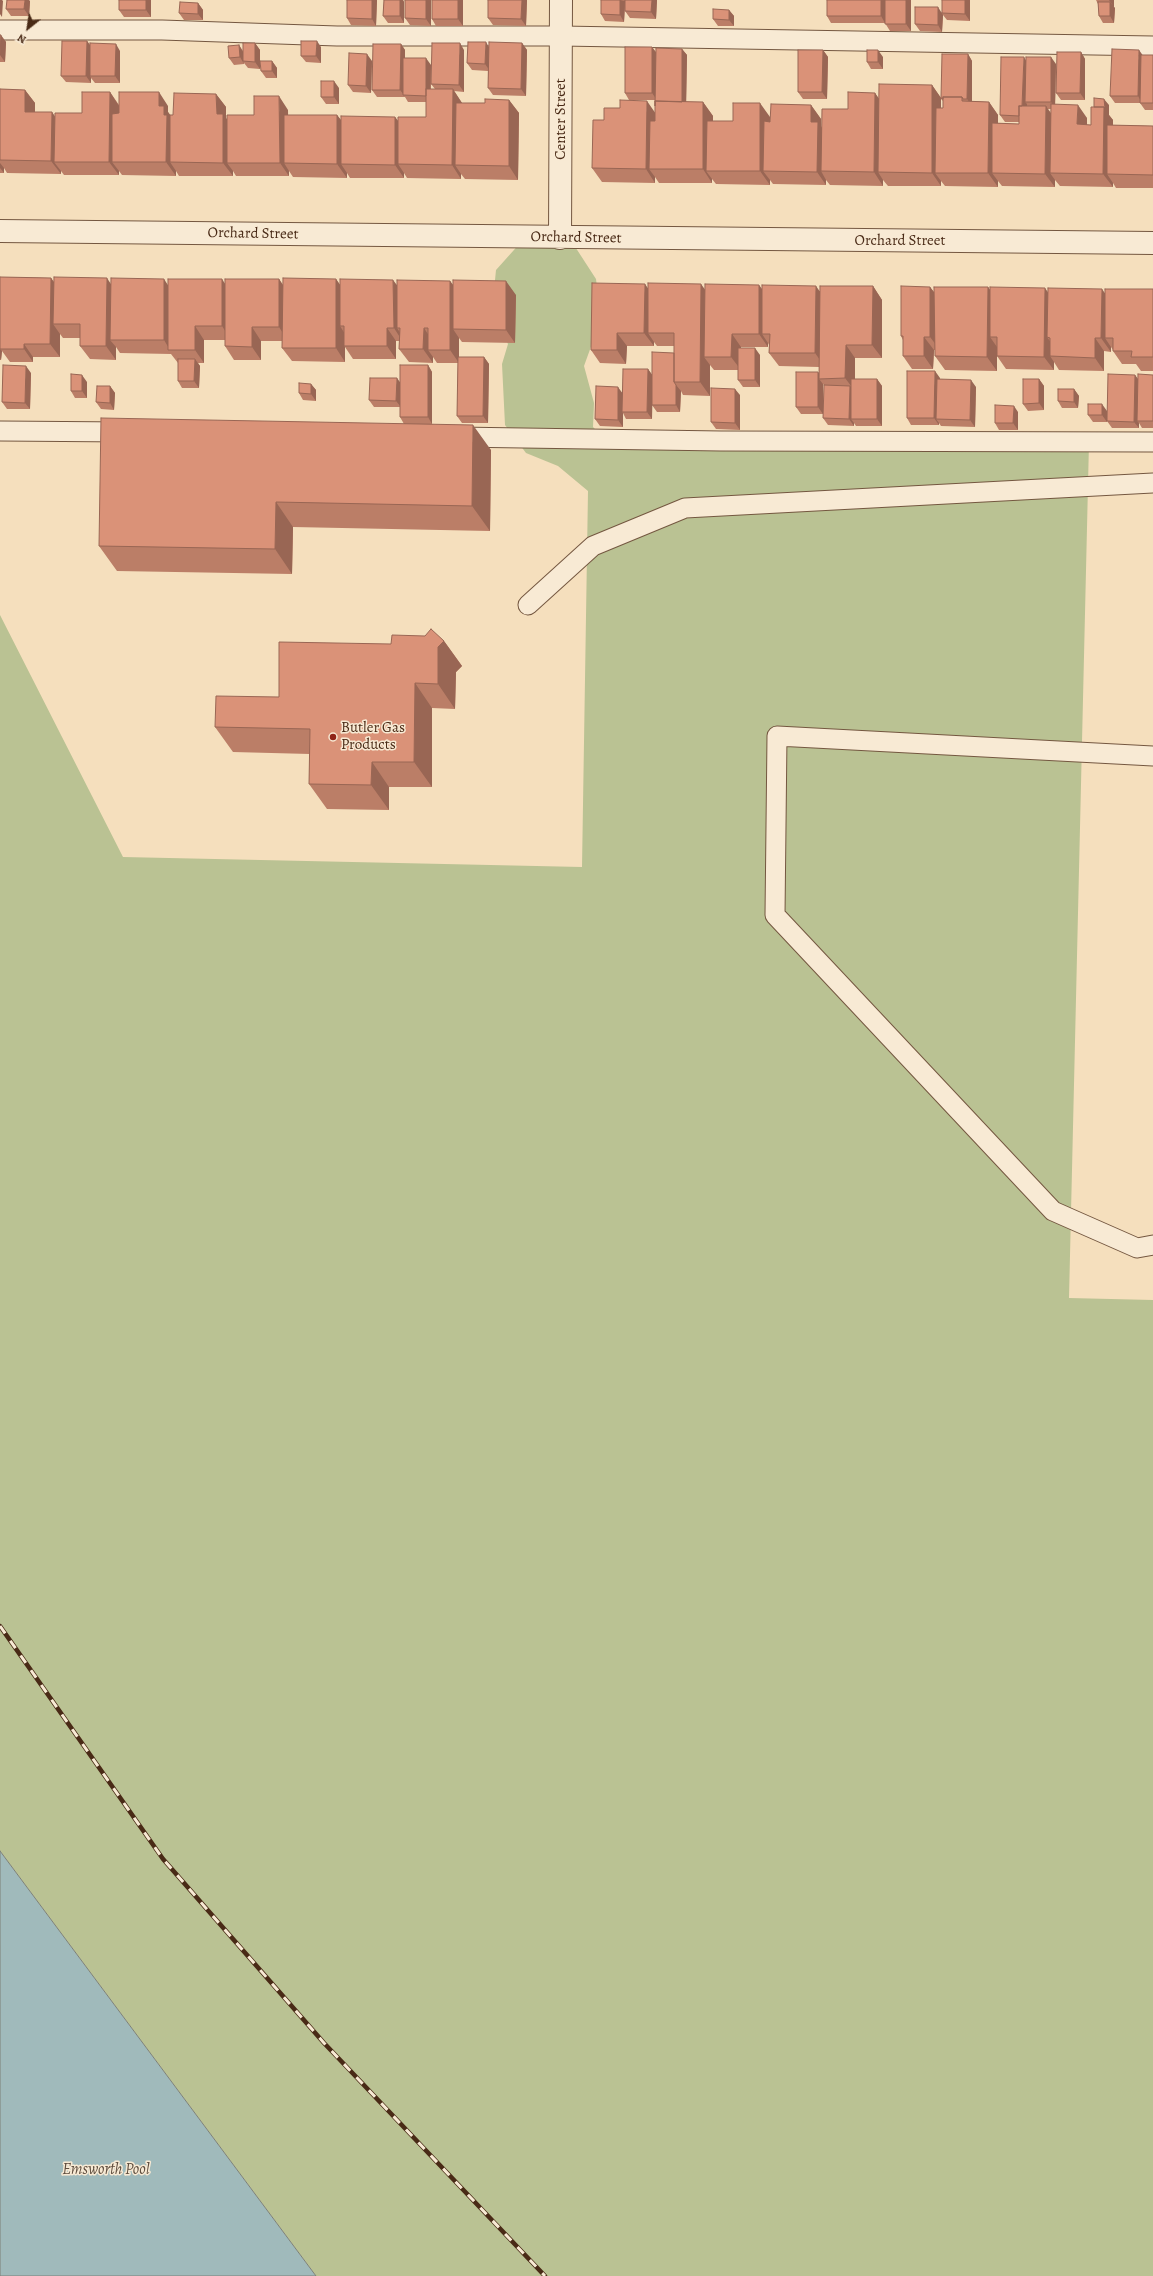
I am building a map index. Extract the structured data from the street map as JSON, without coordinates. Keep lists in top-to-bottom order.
{
  "streets": {
    "street": ["Center Street", "Orchard Street"]
  },
  "crossings": [
    ["Center Street", "Orchard Street"]
  ],
  "water": ["Emsworth Pool"],
  "places": ["Butler Gas Products"],
  "north": "bottom left"
}
